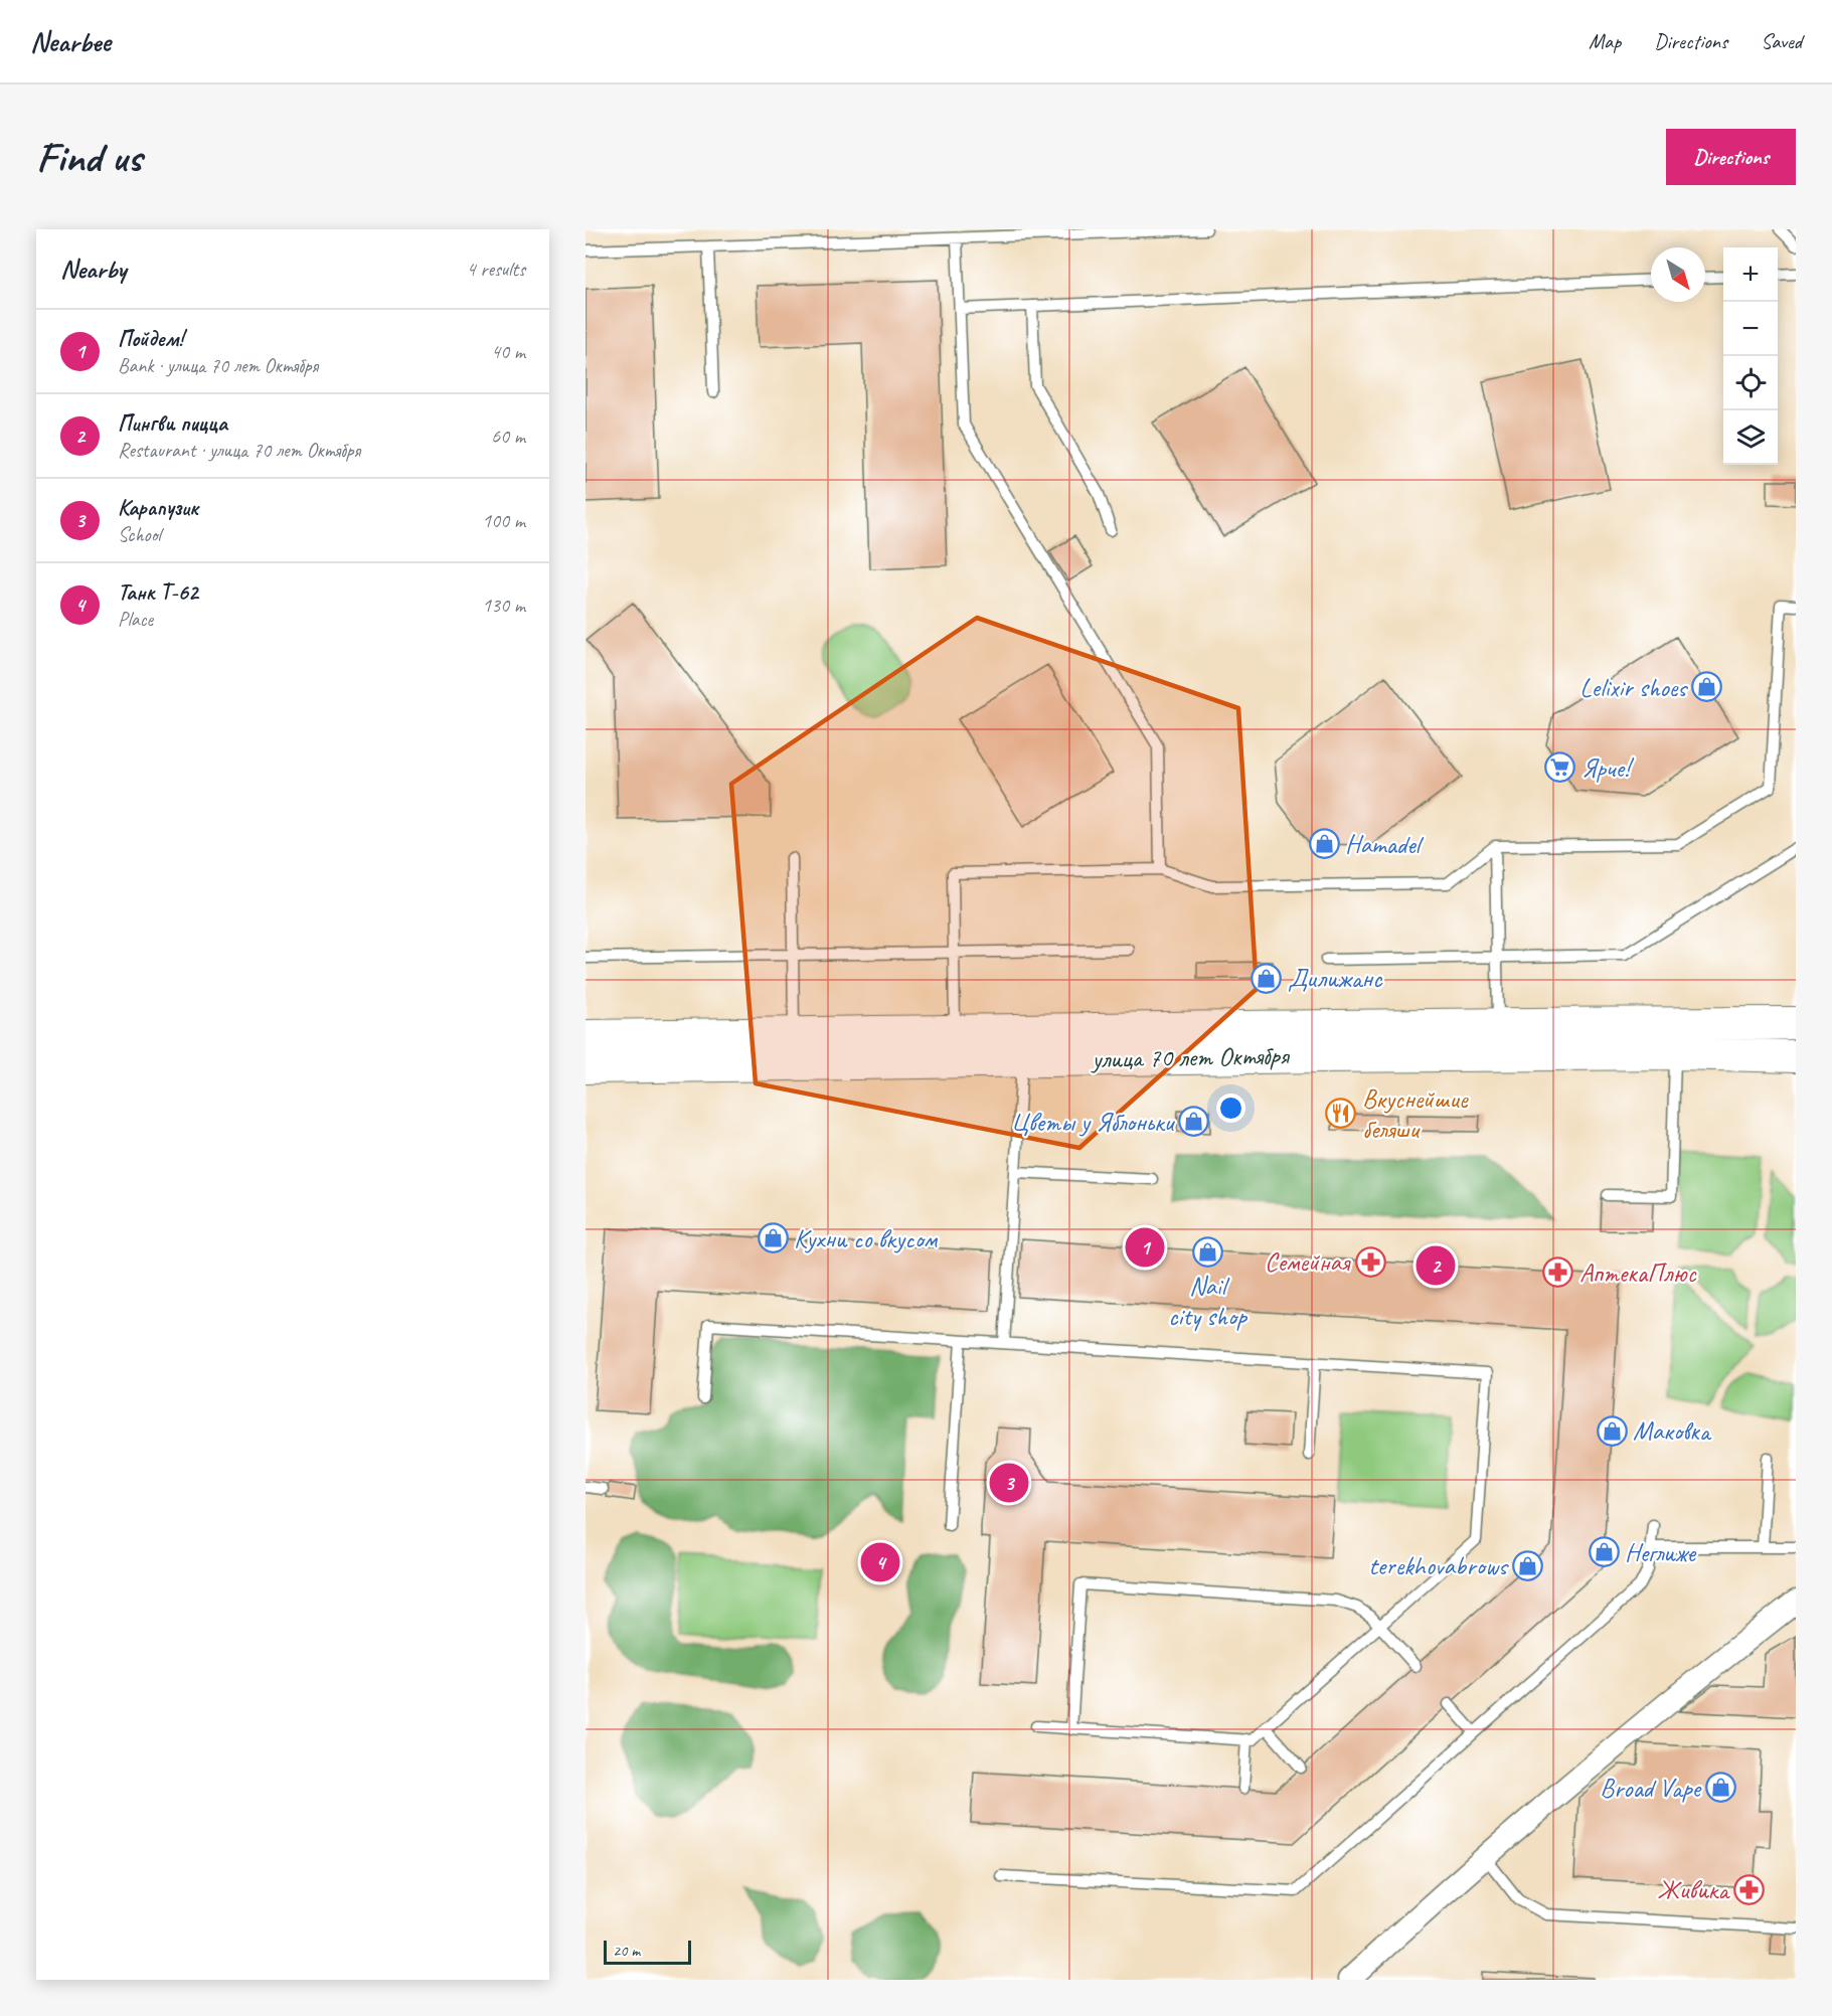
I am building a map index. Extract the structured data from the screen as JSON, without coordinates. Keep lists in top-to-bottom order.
{
  "streets": {
    "main road": ["улица 70 лет Октября"]
  },
  "places": {
    "shop": [
      "Lelixir shoes",
      "Hamadel",
      "Дилижанс",
      "Цветы у Яблоньки",
      "Кухни со вкусом",
      "Nail city shop",
      "Маковка",
      "Неглиже",
      "terekhovabrows",
      "Broad Vape"
    ],
    "supermarket": ["Ярче!"],
    "restaurant": ["Вкуснейшие беляши"],
    "pharmacy": ["Семейная", "АптекаПлюс", "Живика"]
  },
  "scale_bar": "20 m",
  "north": "bottom right",
  "page": {
    "header": "Nearbee",
    "nav": ["Map", "Directions", "Saved"],
    "buttons": "Directions",
    "title": "Find us",
    "heading": ["Nearby", "4 results"],
    "map_buttons": ["+", "−"],
    "list": [
      {
        "mark": "1",
        "name": "Пойдем!",
        "note": "Bank · улица 70 лет Октября",
        "value": "40 m"
      },
      {
        "mark": "2",
        "name": "Пингви пицца",
        "note": "Restaurant · улица 70 лет Октября",
        "value": "60 m"
      },
      {
        "mark": "3",
        "name": "Карапузик",
        "note": "School",
        "value": "100 m"
      },
      {
        "mark": "4",
        "name": "Танк Т-62",
        "note": "Place",
        "value": "130 m"
      }
    ],
    "pins": [
      "1",
      "2",
      "3",
      "4"
    ],
    "scale": "20 m"
  }
}
